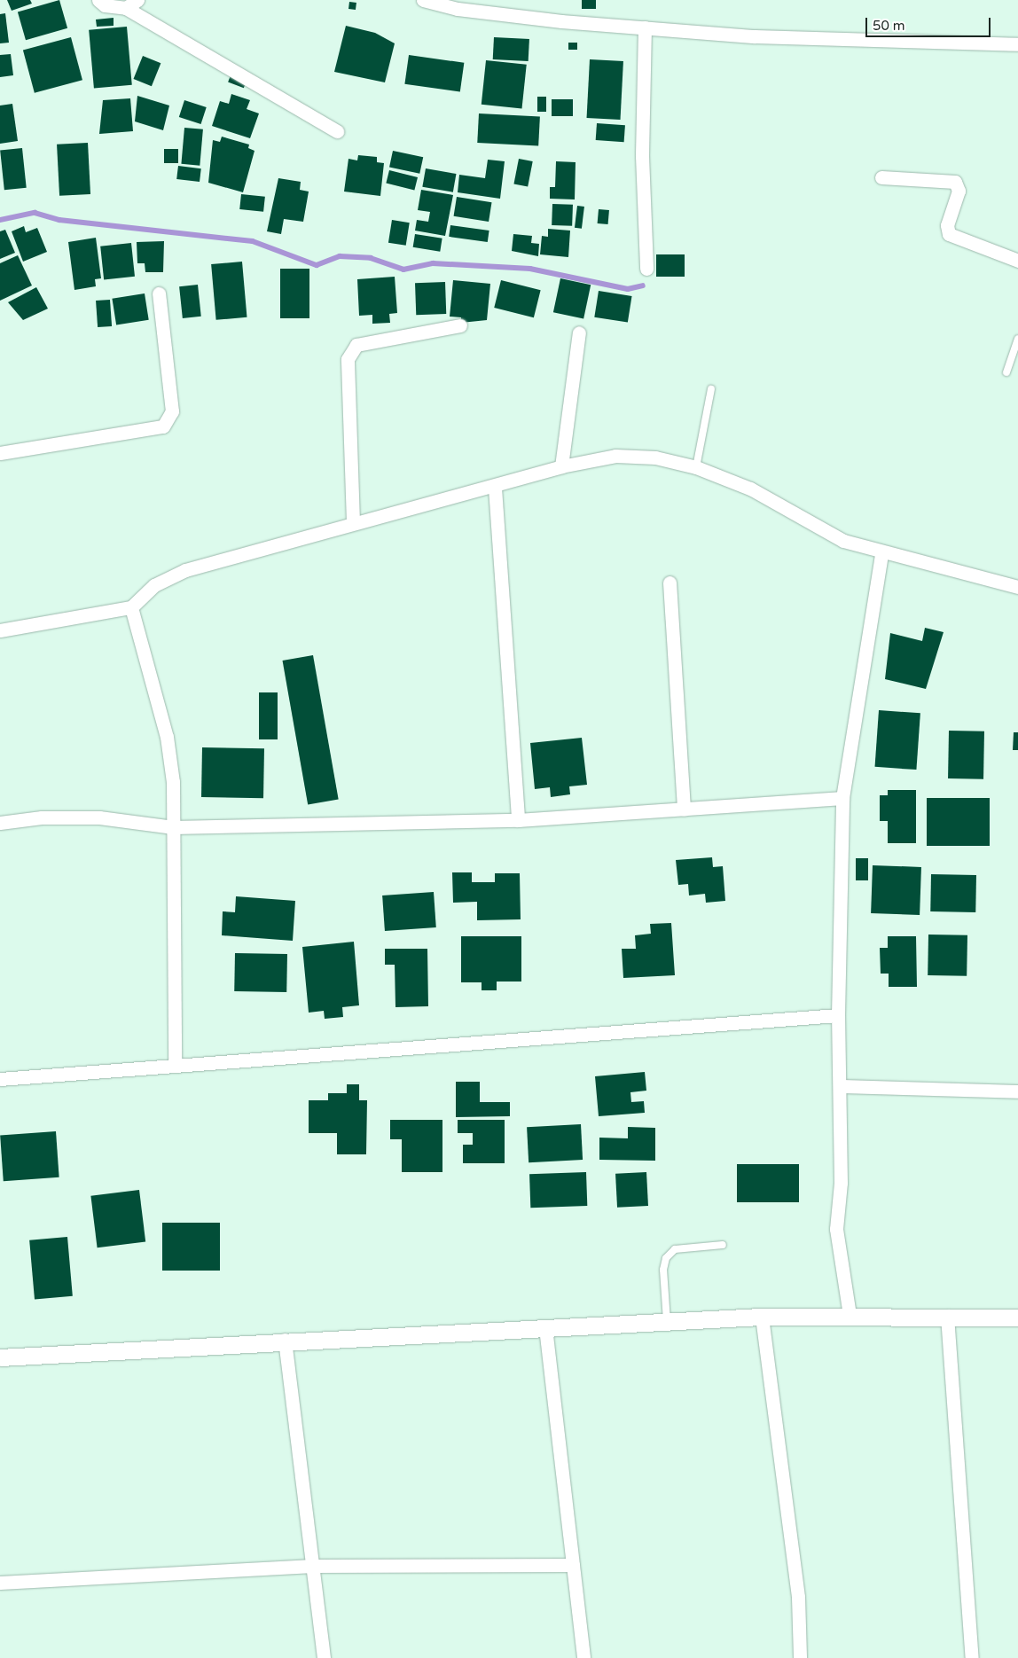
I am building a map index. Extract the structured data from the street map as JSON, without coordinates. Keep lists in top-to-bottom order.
{
  "scale_bar": "50 m"
}
